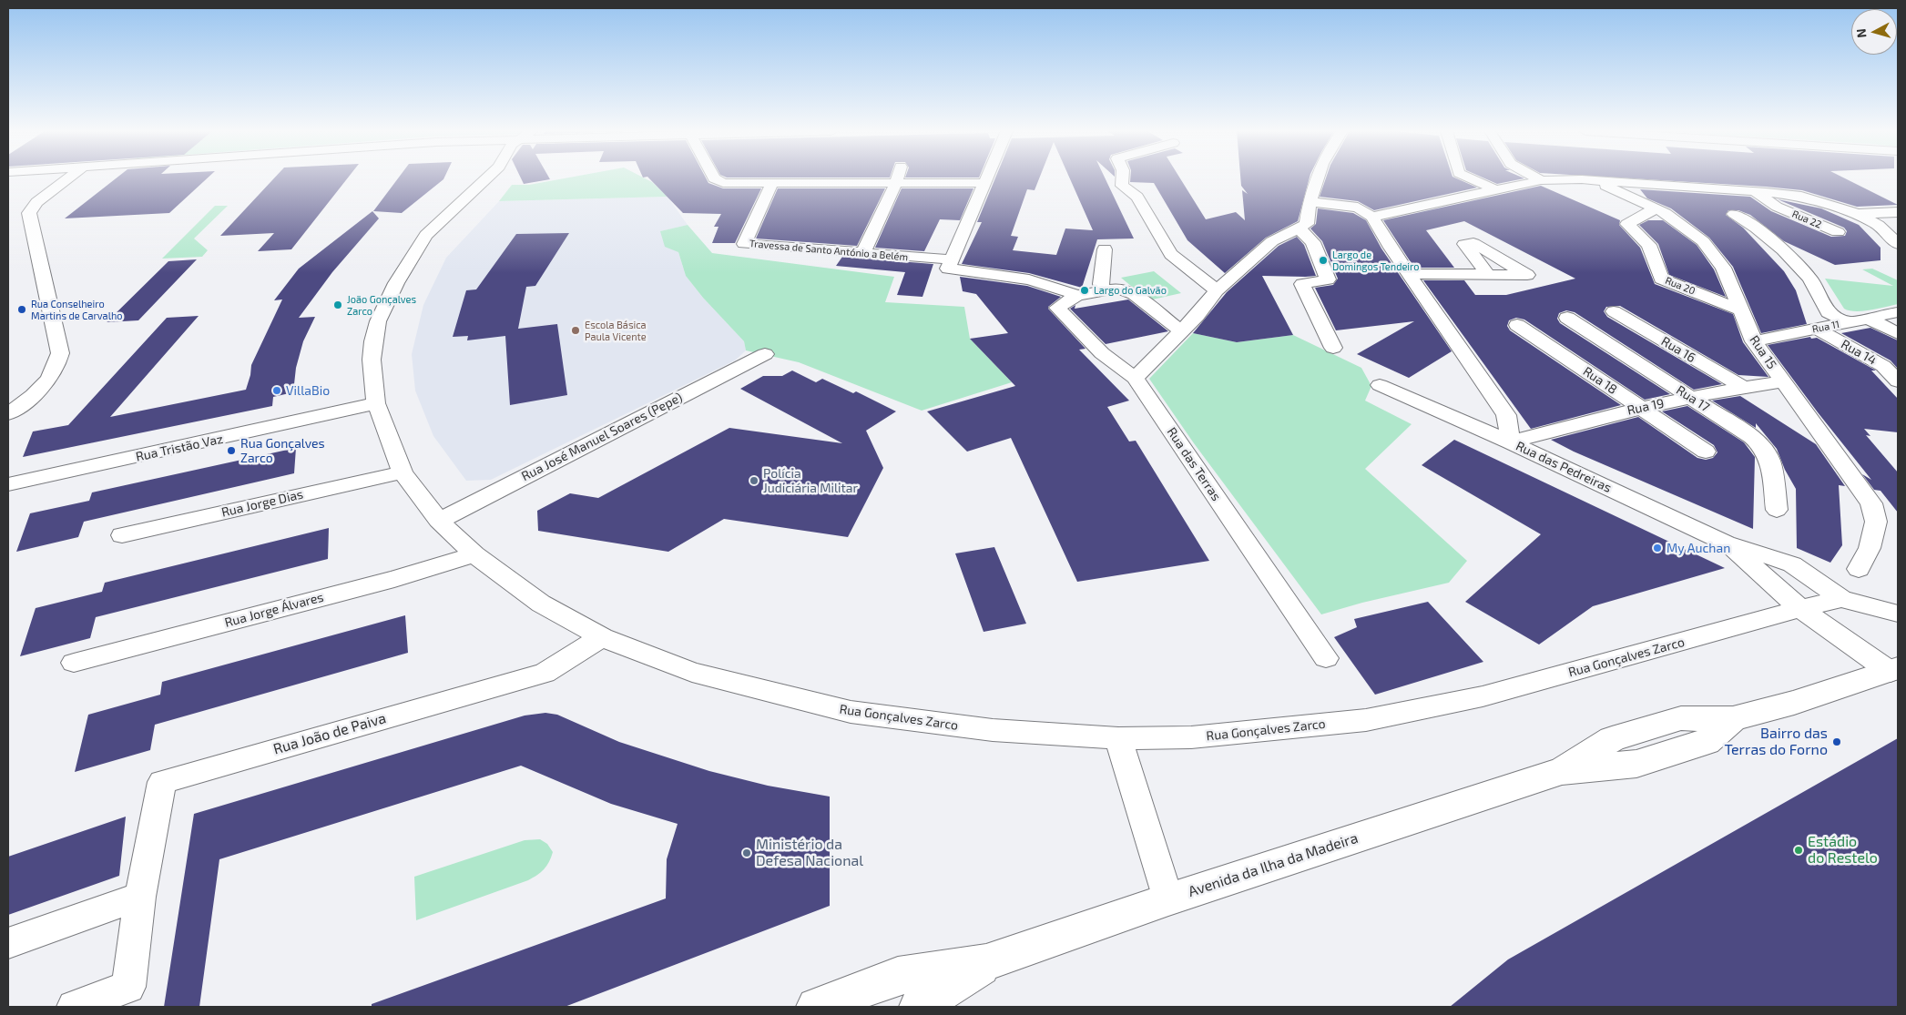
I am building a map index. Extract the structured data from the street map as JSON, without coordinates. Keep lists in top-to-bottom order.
{
  "streets": {
    "main road": ["Avenida da Ilha da Madeira"],
    "street": [
      "Rua 22",
      "Travessa de Santo António a Belém",
      "Rua 20",
      "Rua 11",
      "Rua 16",
      "Rua 15",
      "Rua 14",
      "Rua 18",
      "Rua 17",
      "Rua 19",
      "Rua José Manuel Soares (Pepe)",
      "Rua Tristão Vaz",
      "Rua das Terras",
      "Rua das Pedreiras",
      "Rua Jorge Dias",
      "Rua Jorge Álvares",
      "Rua Gonçalves Zarco",
      "Rua João de Paiva"
    ]
  },
  "crossings": [
    ["Rua 20", "Rua 15"],
    ["Rua 11", "Rua 15"],
    ["Rua 11", "Rua 14"],
    ["Rua 16", "Rua 19"],
    ["Rua 15", "Rua 19"],
    ["Rua 18", "Rua 19"],
    ["Rua 17", "Rua 19"],
    ["Rua 19", "Rua das Pedreiras"],
    ["Rua José Manuel Soares (Pepe)", "Rua Gonçalves Zarco"],
    ["Rua Tristão Vaz", "Rua Gonçalves Zarco"],
    ["Rua das Pedreiras", "Rua Gonçalves Zarco"],
    ["Rua das Pedreiras", "Avenida da Ilha da Madeira"],
    ["Rua Jorge Dias", "Rua Gonçalves Zarco"],
    ["Rua Jorge Álvares", "Rua Gonçalves Zarco"],
    ["Rua Gonçalves Zarco", "Rua João de Paiva"]
  ],
  "places": [
    "Largo de Domingos Tendeiro",
    "Largo do Galvão",
    "João Gonçalves Zarco",
    "Rua Conselheiro Martins de Carvalho",
    "Escola Básica Paula Vicente",
    "VillaBio",
    "Rua Gonçalves Zarco",
    "Polícia Judiciária Militar",
    "My Auchan",
    "Bairro das Terras do Forno",
    "Estádio do Restelo",
    "Ministério da Defesa Nacional"
  ],
  "north": "left"
}
